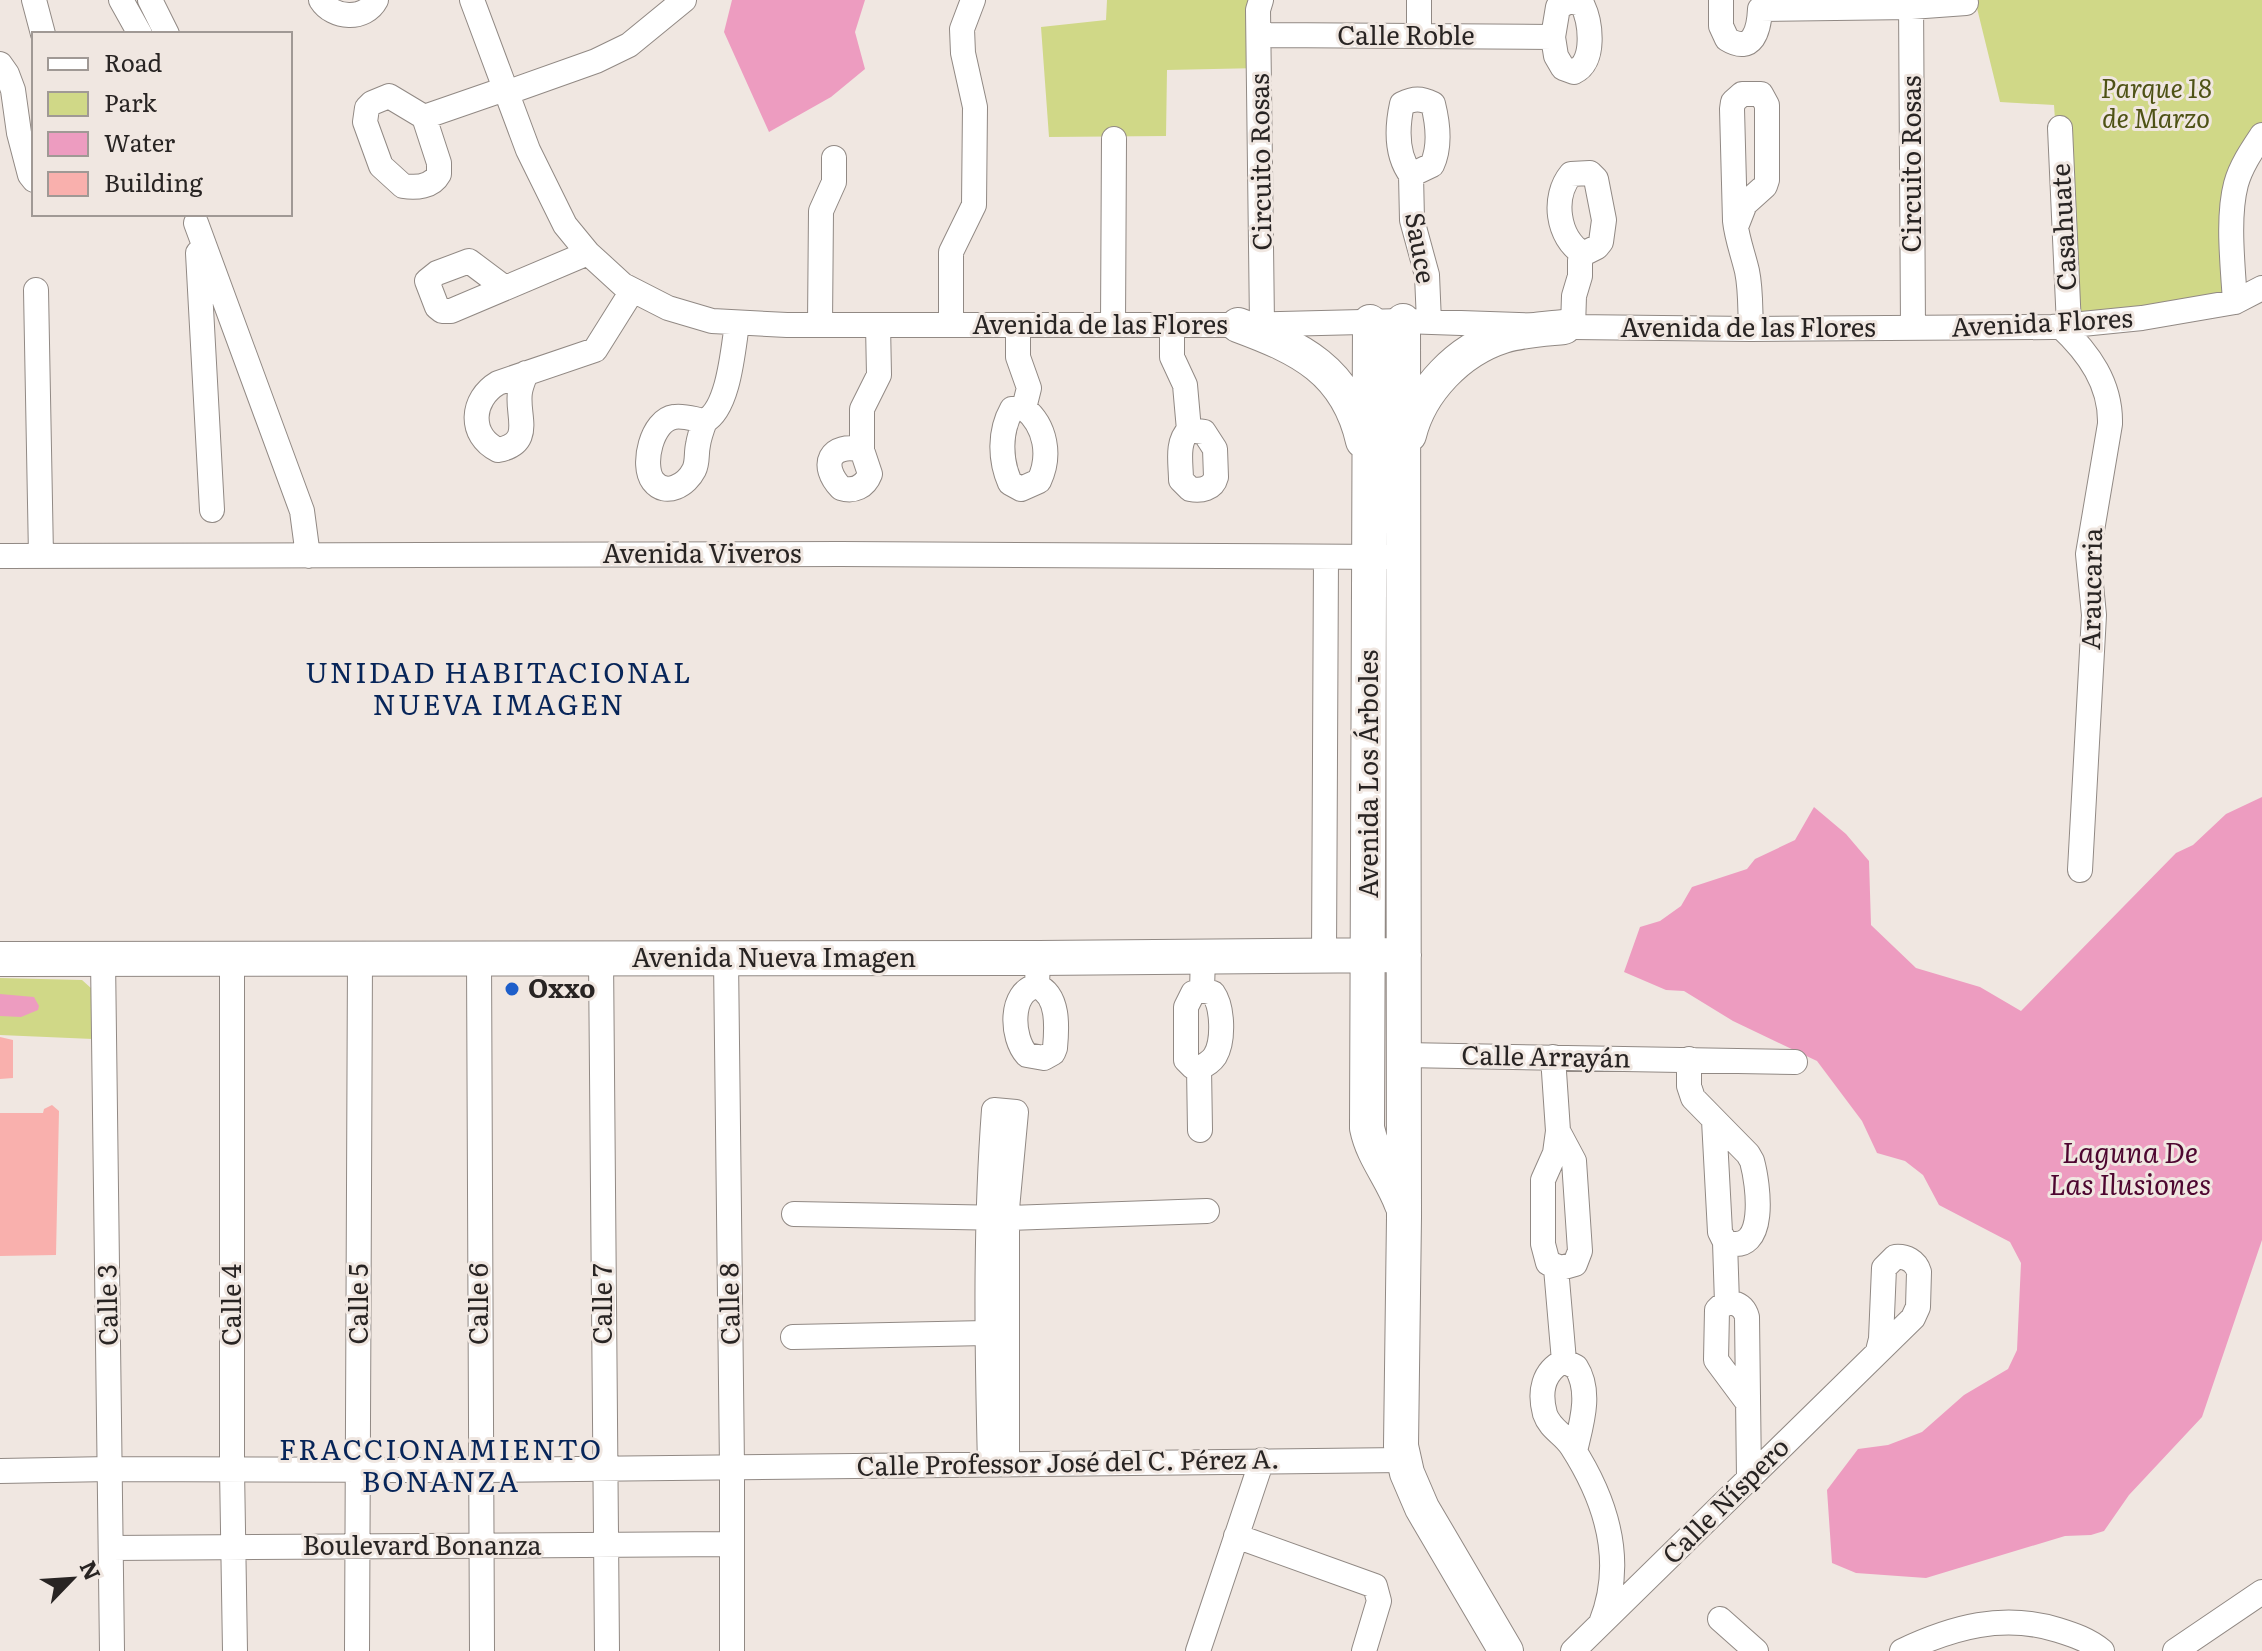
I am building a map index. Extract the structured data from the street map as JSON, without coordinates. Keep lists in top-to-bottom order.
{
  "streets": {
    "street": [
      "Calle Roble",
      "Circuito Rosas",
      "Casahuate",
      "Sauce",
      "Avenida Flores",
      "Avenida de las Flores",
      "Avenida Viveros",
      "Araucaria",
      "Avenida Los Árboles",
      "Avenida Nueva Imagen",
      "Calle Arrayán",
      "Calle 5",
      "Calle 6",
      "Calle 7",
      "Calle 8",
      "Calle 3",
      "Calle 4",
      "Calle Professor José del C. Pérez A.",
      "Calle Níspero",
      "Boulevard Bonanza"
    ]
  },
  "crossings": [
    ["Calle Roble", "Circuito Rosas"],
    ["Circuito Rosas", "Avenida Flores"],
    ["Circuito Rosas", "Avenida de las Flores"],
    ["Casahuate", "Avenida Flores"],
    ["Casahuate", "Araucaria"],
    ["Sauce", "Avenida de las Flores"],
    ["Sauce", "Avenida Los Árboles"],
    ["Avenida Flores", "Avenida de las Flores"],
    ["Avenida Flores", "Araucaria"],
    ["Avenida de las Flores", "Avenida Los Árboles"],
    ["Avenida Viveros", "Avenida Los Árboles"],
    ["Avenida Los Árboles", "Avenida Nueva Imagen"],
    ["Avenida Los Árboles", "Calle Arrayán"],
    ["Avenida Los Árboles", "Calle Professor José del C. Pérez A."],
    ["Avenida Nueva Imagen", "Calle 5"],
    ["Avenida Nueva Imagen", "Calle 6"],
    ["Avenida Nueva Imagen", "Calle 7"],
    ["Avenida Nueva Imagen", "Calle 8"],
    ["Avenida Nueva Imagen", "Calle 3"],
    ["Avenida Nueva Imagen", "Calle 4"],
    ["Calle 5", "Boulevard Bonanza"],
    ["Calle 6", "Boulevard Bonanza"],
    ["Calle 7", "Boulevard Bonanza"],
    ["Calle 8", "Calle Professor José del C. Pérez A."],
    ["Calle 8", "Boulevard Bonanza"],
    ["Calle 3", "Boulevard Bonanza"],
    ["Calle 4", "Boulevard Bonanza"]
  ],
  "districts": ["UNIDAD HABITACIONAL NUEVA IMAGEN", "FRACCIONAMIENTO BONANZA"],
  "water": ["Laguna De Las Ilusiones"],
  "parks": ["Parque 18 de Marzo"],
  "places": ["Oxxo"],
  "legend": [
    "Road",
    "Park",
    "Water",
    "Building"
  ],
  "north": "top right"
}
